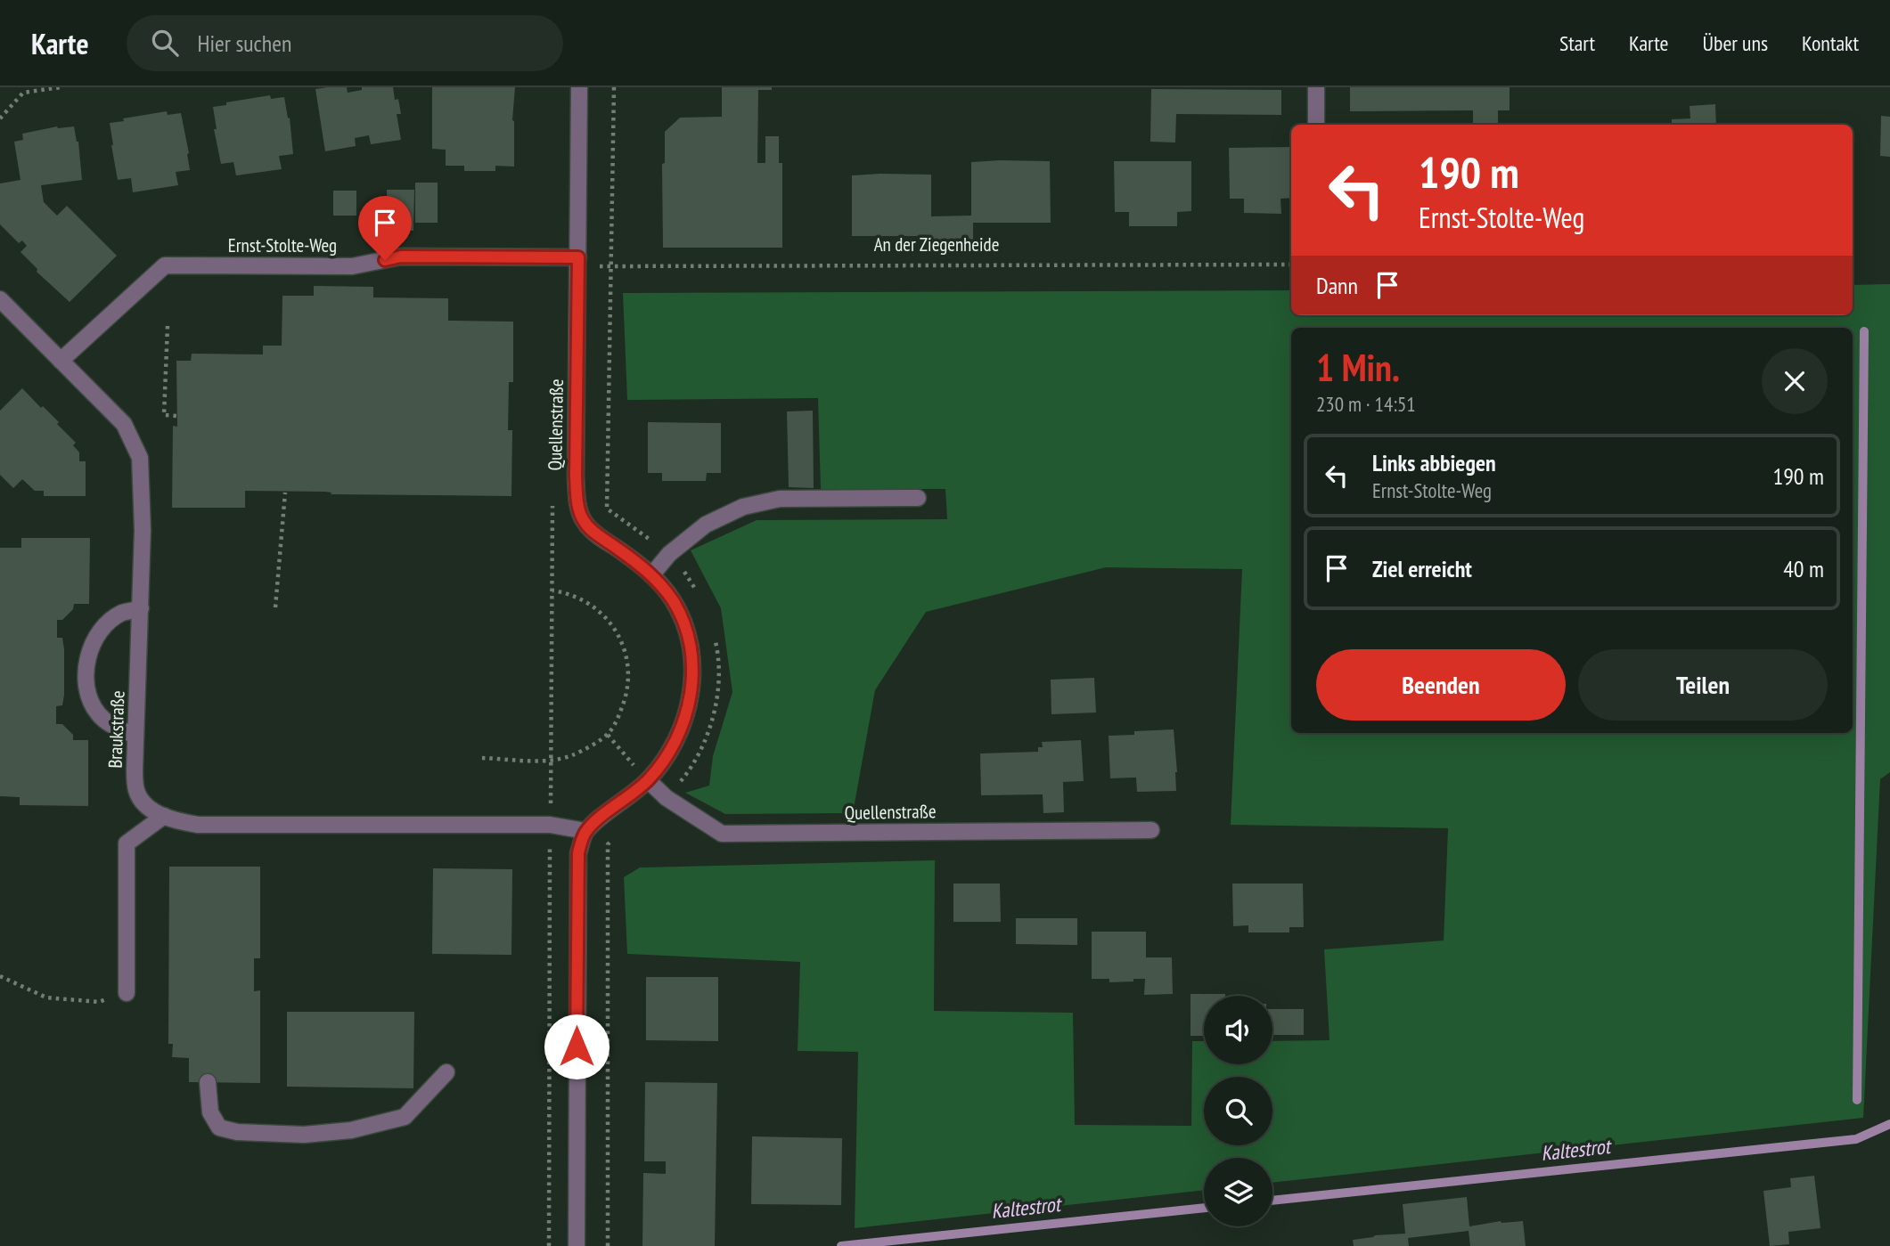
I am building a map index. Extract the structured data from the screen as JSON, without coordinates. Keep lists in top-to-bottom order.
{
  "streets": {
    "street": ["Ernst-Stolte-Weg", "Quellenstraße", "Braukstraße"],
    "path": ["An der Ziegenheide"]
  },
  "crossings": [
    ["An der Ziegenheide", "Ernst-Stolte-Weg"],
    ["An der Ziegenheide", "Quellenstraße"],
    ["Ernst-Stolte-Weg", "Quellenstraße"],
    ["Ernst-Stolte-Weg", "Braukstraße"],
    ["Quellenstraße", "Braukstraße"]
  ],
  "water": ["Kaltestrot"],
  "page": {
    "header": "Karte",
    "search": "Hier suchen",
    "nav": [
      "Start",
      "Karte",
      "Über uns",
      "Kontakt"
    ],
    "turn": ["190 m", "Ernst-Stolte-Weg"],
    "then": "Dann",
    "heading": ["1 Min.", "230 m · 14:51"],
    "list": [
      {
        "name": "Links abbiegen",
        "note": "Ernst-Stolte-Weg",
        "value": "190 m"
      },
      {
        "name": "Ziel erreicht",
        "value": "40 m"
      }
    ],
    "buttons": ["Beenden", "Teilen"]
  }
}
